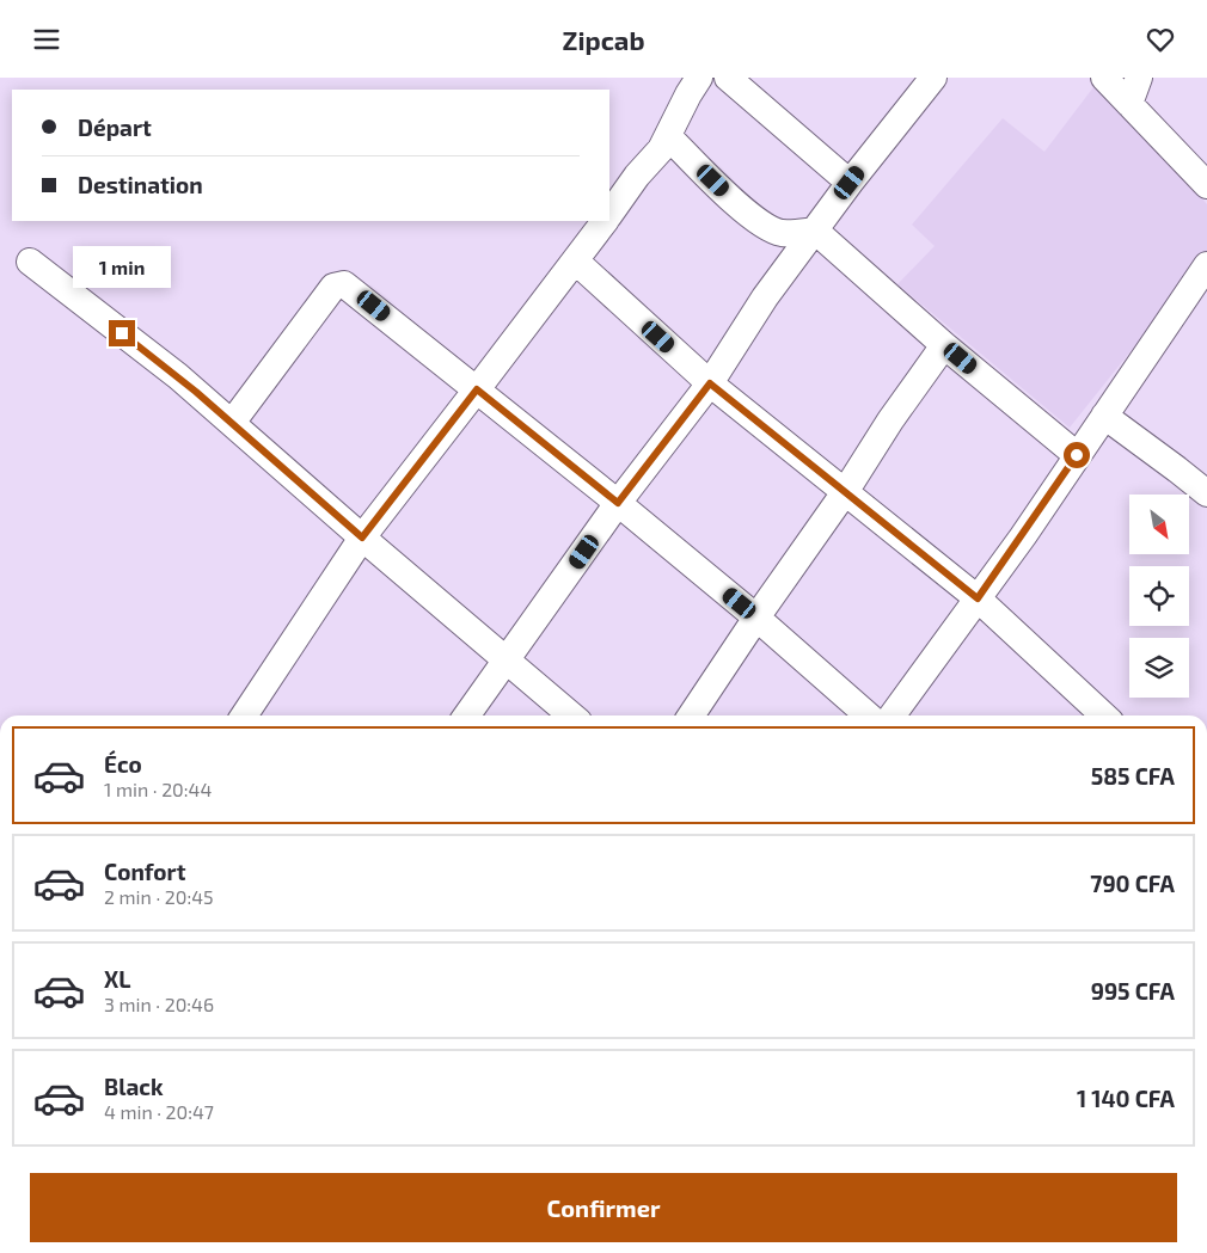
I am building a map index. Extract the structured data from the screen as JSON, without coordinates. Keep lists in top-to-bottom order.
{
  "north": "bottom right",
  "page": {
    "header": "Zipcab",
    "banner": ["Départ", "Destination"],
    "bubble": "1 min",
    "list": [
      {
        "name": "Éco",
        "note": "1 min · 20:44",
        "value": "585 CFA"
      },
      {
        "name": "Confort",
        "note": "2 min · 20:45",
        "value": "790 CFA"
      },
      {
        "name": "XL",
        "note": "3 min · 20:46",
        "value": "995 CFA"
      },
      {
        "name": "Black",
        "note": "4 min · 20:47",
        "value": "1 140 CFA"
      }
    ],
    "buttons": "Confirmer"
  }
}
